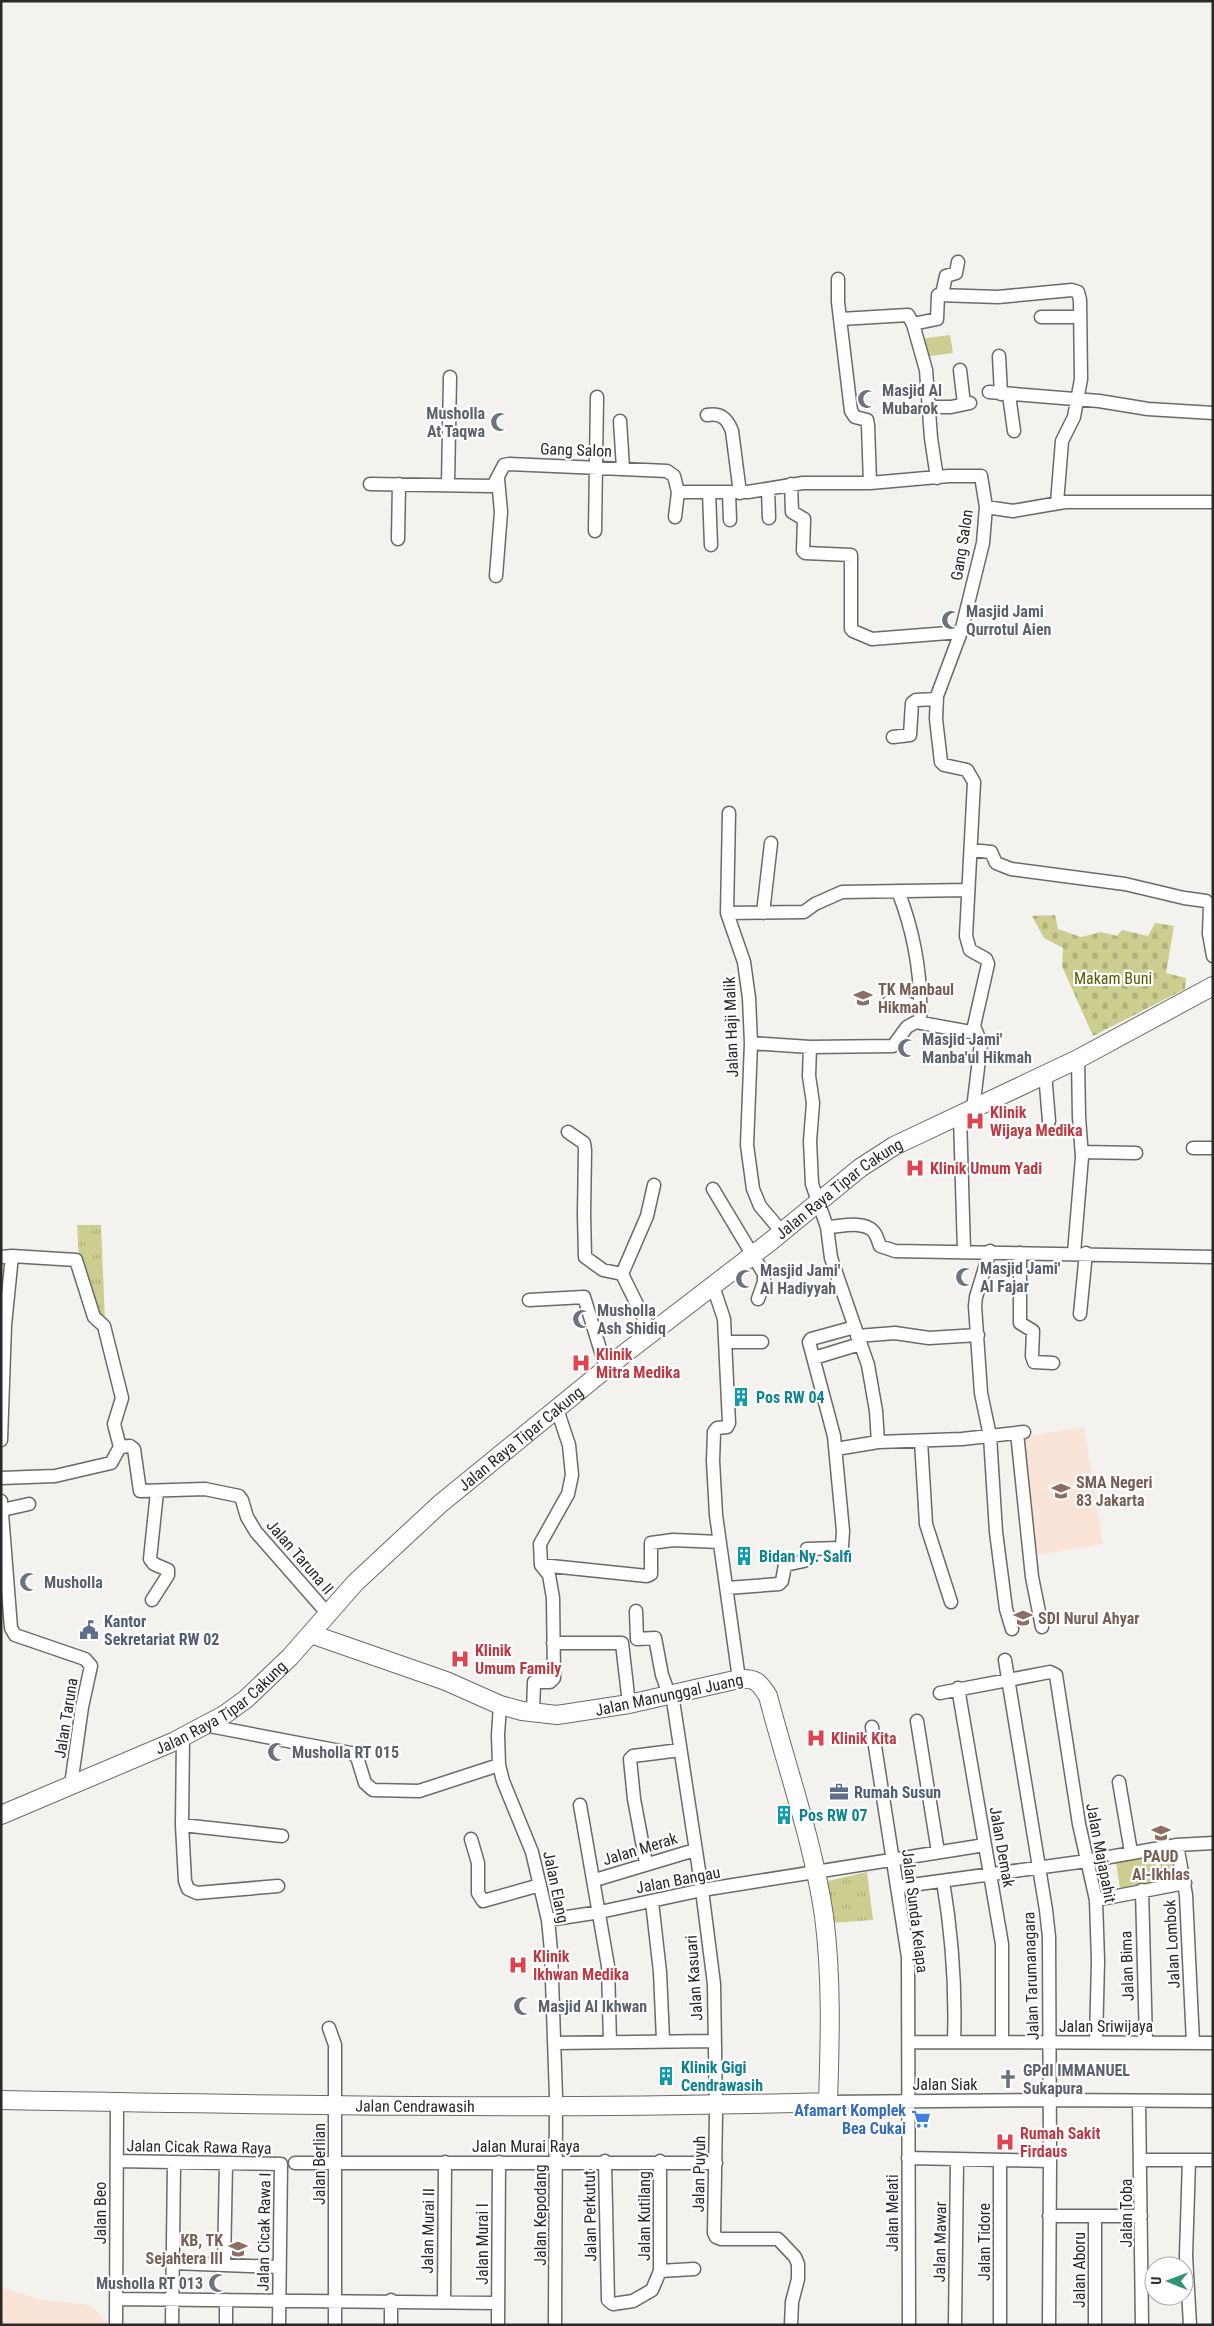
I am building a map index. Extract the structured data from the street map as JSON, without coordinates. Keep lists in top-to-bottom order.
{
  "streets": {
    "street": [
      "Gang Salon",
      "Jalan Haji Malik",
      "Jalan Raya Tipar Cakung",
      "Jalan Taruna II",
      "Jalan Manunggal Juang",
      "Jalan Taruna",
      "Jalan Demak",
      "Jalan Merak",
      "Jalan Majapahit",
      "Jalan Bangau",
      "Jalan Elang",
      "Jalan Sunda Kelapa",
      "Jalan Lombok",
      "Jalan Bima",
      "Jalan Tarumanagara",
      "Jalan Kasuari",
      "Jalan Sriwijaya",
      "Jalan Siak",
      "Jalan Cendrawasih",
      "Jalan Murai Raya",
      "Jalan Cicak Rawa Raya",
      "Jalan Berlian",
      "Jalan Puyuh",
      "Jalan Beo",
      "Jalan Melati",
      "Jalan Toba",
      "Jalan Kepodang",
      "Jalan Perkutut",
      "Jalan Kutilang",
      "Jalan Murai II",
      "Jalan Cicak Rawa I",
      "Jalan Mawar",
      "Jalan Tidore",
      "Jalan Murai I",
      "Jalan Aboru"
    ]
  },
  "crossings": [
    ["Gang Salon", "Jalan Raya Tipar Cakung"],
    ["Jalan Haji Malik", "Jalan Raya Tipar Cakung"],
    ["Jalan Raya Tipar Cakung", "Jalan Taruna II"],
    ["Jalan Raya Tipar Cakung", "Jalan Manunggal Juang"],
    ["Jalan Raya Tipar Cakung", "Jalan Taruna"],
    ["Jalan Manunggal Juang", "Jalan Bangau"],
    ["Jalan Manunggal Juang", "Jalan Elang"],
    ["Jalan Manunggal Juang", "Jalan Kasuari"],
    ["Jalan Manunggal Juang", "Jalan Siak"],
    ["Jalan Manunggal Juang", "Jalan Cendrawasih"],
    ["Jalan Demak", "Jalan Bangau"],
    ["Jalan Demak", "Jalan Sriwijaya"],
    ["Jalan Merak", "Jalan Kasuari"],
    ["Jalan Majapahit", "Jalan Tarumanagara"],
    ["Jalan Majapahit", "Jalan Sriwijaya"],
    ["Jalan Bangau", "Jalan Elang"],
    ["Jalan Bangau", "Jalan Sunda Kelapa"],
    ["Jalan Bangau", "Jalan Kasuari"],
    ["Jalan Elang", "Jalan Cendrawasih"],
    ["Jalan Elang", "Jalan Kepodang"],
    ["Jalan Sunda Kelapa", "Jalan Sriwijaya"],
    ["Jalan Sunda Kelapa", "Jalan Siak"],
    ["Jalan Sunda Kelapa", "Jalan Melati"],
    ["Jalan Lombok", "Jalan Sriwijaya"],
    ["Jalan Bima", "Jalan Sriwijaya"],
    ["Jalan Tarumanagara", "Jalan Sriwijaya"],
    ["Jalan Tarumanagara", "Jalan Siak"],
    ["Jalan Kasuari", "Jalan Cendrawasih"],
    ["Jalan Kasuari", "Jalan Puyuh"],
    ["Jalan Siak", "Jalan Cendrawasih"],
    ["Jalan Siak", "Jalan Melati"],
    ["Jalan Siak", "Jalan Toba"],
    ["Jalan Cendrawasih", "Jalan Berlian"],
    ["Jalan Cendrawasih", "Jalan Puyuh"],
    ["Jalan Cendrawasih", "Jalan Beo"],
    ["Jalan Cendrawasih", "Jalan Kepodang"],
    ["Jalan Murai Raya", "Jalan Cicak Rawa Raya"],
    ["Jalan Murai Raya", "Jalan Berlian"],
    ["Jalan Murai Raya", "Jalan Puyuh"],
    ["Jalan Murai Raya", "Jalan Kepodang"],
    ["Jalan Murai Raya", "Jalan Perkutut"],
    ["Jalan Murai Raya", "Jalan Kutilang"],
    ["Jalan Murai Raya", "Jalan Murai II"],
    ["Jalan Murai Raya", "Jalan Murai I"],
    ["Jalan Cicak Rawa Raya", "Jalan Berlian"],
    ["Jalan Cicak Rawa Raya", "Jalan Beo"],
    ["Jalan Cicak Rawa Raya", "Jalan Cicak Rawa I"],
    ["Jalan Perkutut", "Jalan Kutilang"]
  ],
  "parks": ["Makam Buni"],
  "places": {
    "mosque": [
      "Masjid Al Mubarok",
      "Musholla At Taqwa",
      "Masjid Jami Qurrotul Aien",
      "Masjid Jami' Manba'ul Hikmah",
      "Masjid Jami' Al Fajar",
      "Masjid Jami' Al Hadiyyah",
      "Musholla Ash Shidiq",
      "Musholla",
      "Musholla RT 015",
      "Masjid Al Ikhwan",
      "Musholla RT 013"
    ],
    "school or university": [
      "TK Manbaul Hikmah",
      "SMA Negeri 83 Jakarta",
      "SDI Nurul Ahyar",
      "PAUD Al-Ikhlas",
      "KB, TK Sejahtera III"
    ],
    "hospital": [
      "Klinik Wijaya Medika",
      "Klinik Umum Yadi",
      "Klinik Mitra Medika",
      "Klinik Umum Family",
      "Klinik Kita",
      "Klinik Ikhwan Medika",
      "Rumah Sakit Firdaus"
    ],
    "building": [
      "Pos RW 04",
      "Bidan Ny. Salfi",
      "Pos RW 07",
      "Klinik Gigi Cendrawasih"
    ],
    "public building": ["Kantor Sekretariat RW 02"],
    "office": ["Rumah Susun"],
    "church": ["GPdI IMMANUEL Sukapura"],
    "supermarket": ["Afamart Komplek Bea Cukai"]
  },
  "north": "left"
}
